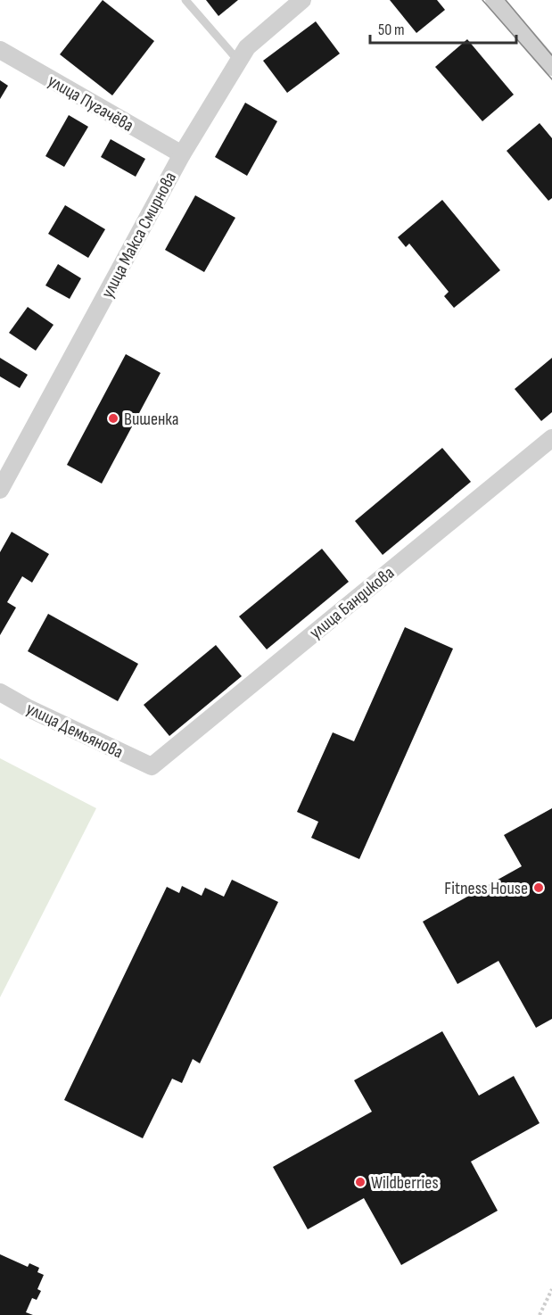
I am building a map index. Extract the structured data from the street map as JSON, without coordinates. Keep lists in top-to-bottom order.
{
  "streets": {
    "street": [
      "улица Пугачёва",
      "улица Макса Смирнова",
      "улица Бандикова",
      "улица Демьянова"
    ]
  },
  "crossings": [
    ["улица Пугачёва", "улица Макса Смирнова"],
    ["улица Бандикова", "улица Демьянова"]
  ],
  "places": ["Вишенка", "Fitness House", "Wildberries"],
  "scale_bar": "50 m"
}
